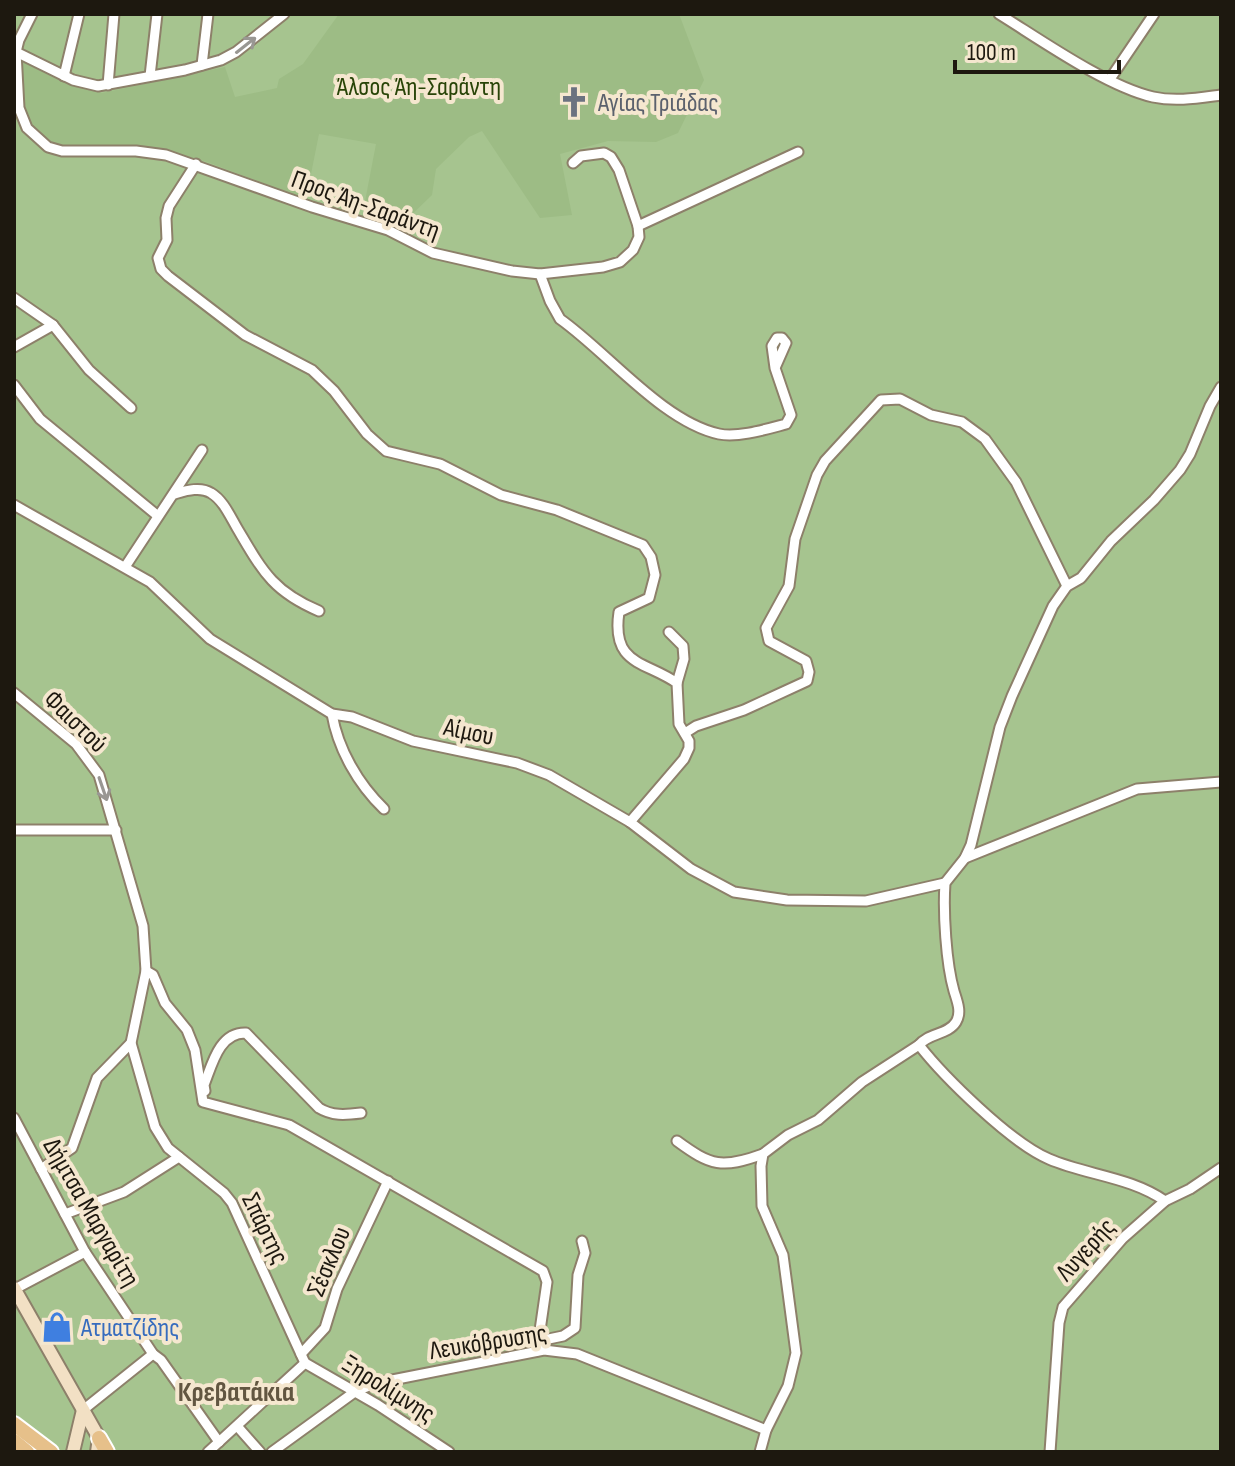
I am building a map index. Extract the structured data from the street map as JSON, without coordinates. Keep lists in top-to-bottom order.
{
  "streets": {
    "street": [
      "Προς Άη-Σαράντη",
      "Φαιστού",
      "Αίμου",
      "Δήμτσα Μαργαρίτη",
      "Σπάρτης",
      "Λυγερής",
      "Σέσκλου",
      "Λευκόβρυσης",
      "Ξηρολίμνης"
    ]
  },
  "crossings": [
    ["Δήμτσα Μαργαρίτη", "Σέσκλου"],
    ["Σπάρτης", "Σέσκλου"],
    ["Σπάρτης", "Ξηρολίμνης"],
    ["Σέσκλου", "Ξηρολίμνης"],
    ["Λευκόβρυσης", "Ξηρολίμνης"]
  ],
  "one_way": ["Φαιστού"],
  "districts": ["Κρεβατάκια"],
  "parks": ["Άλσος Άη-Σαράντη"],
  "places": {
    "church": ["Αγίας Τριάδας"],
    "shop": ["Ατματζίδης"]
  },
  "scale_bar": "100 m"
}
